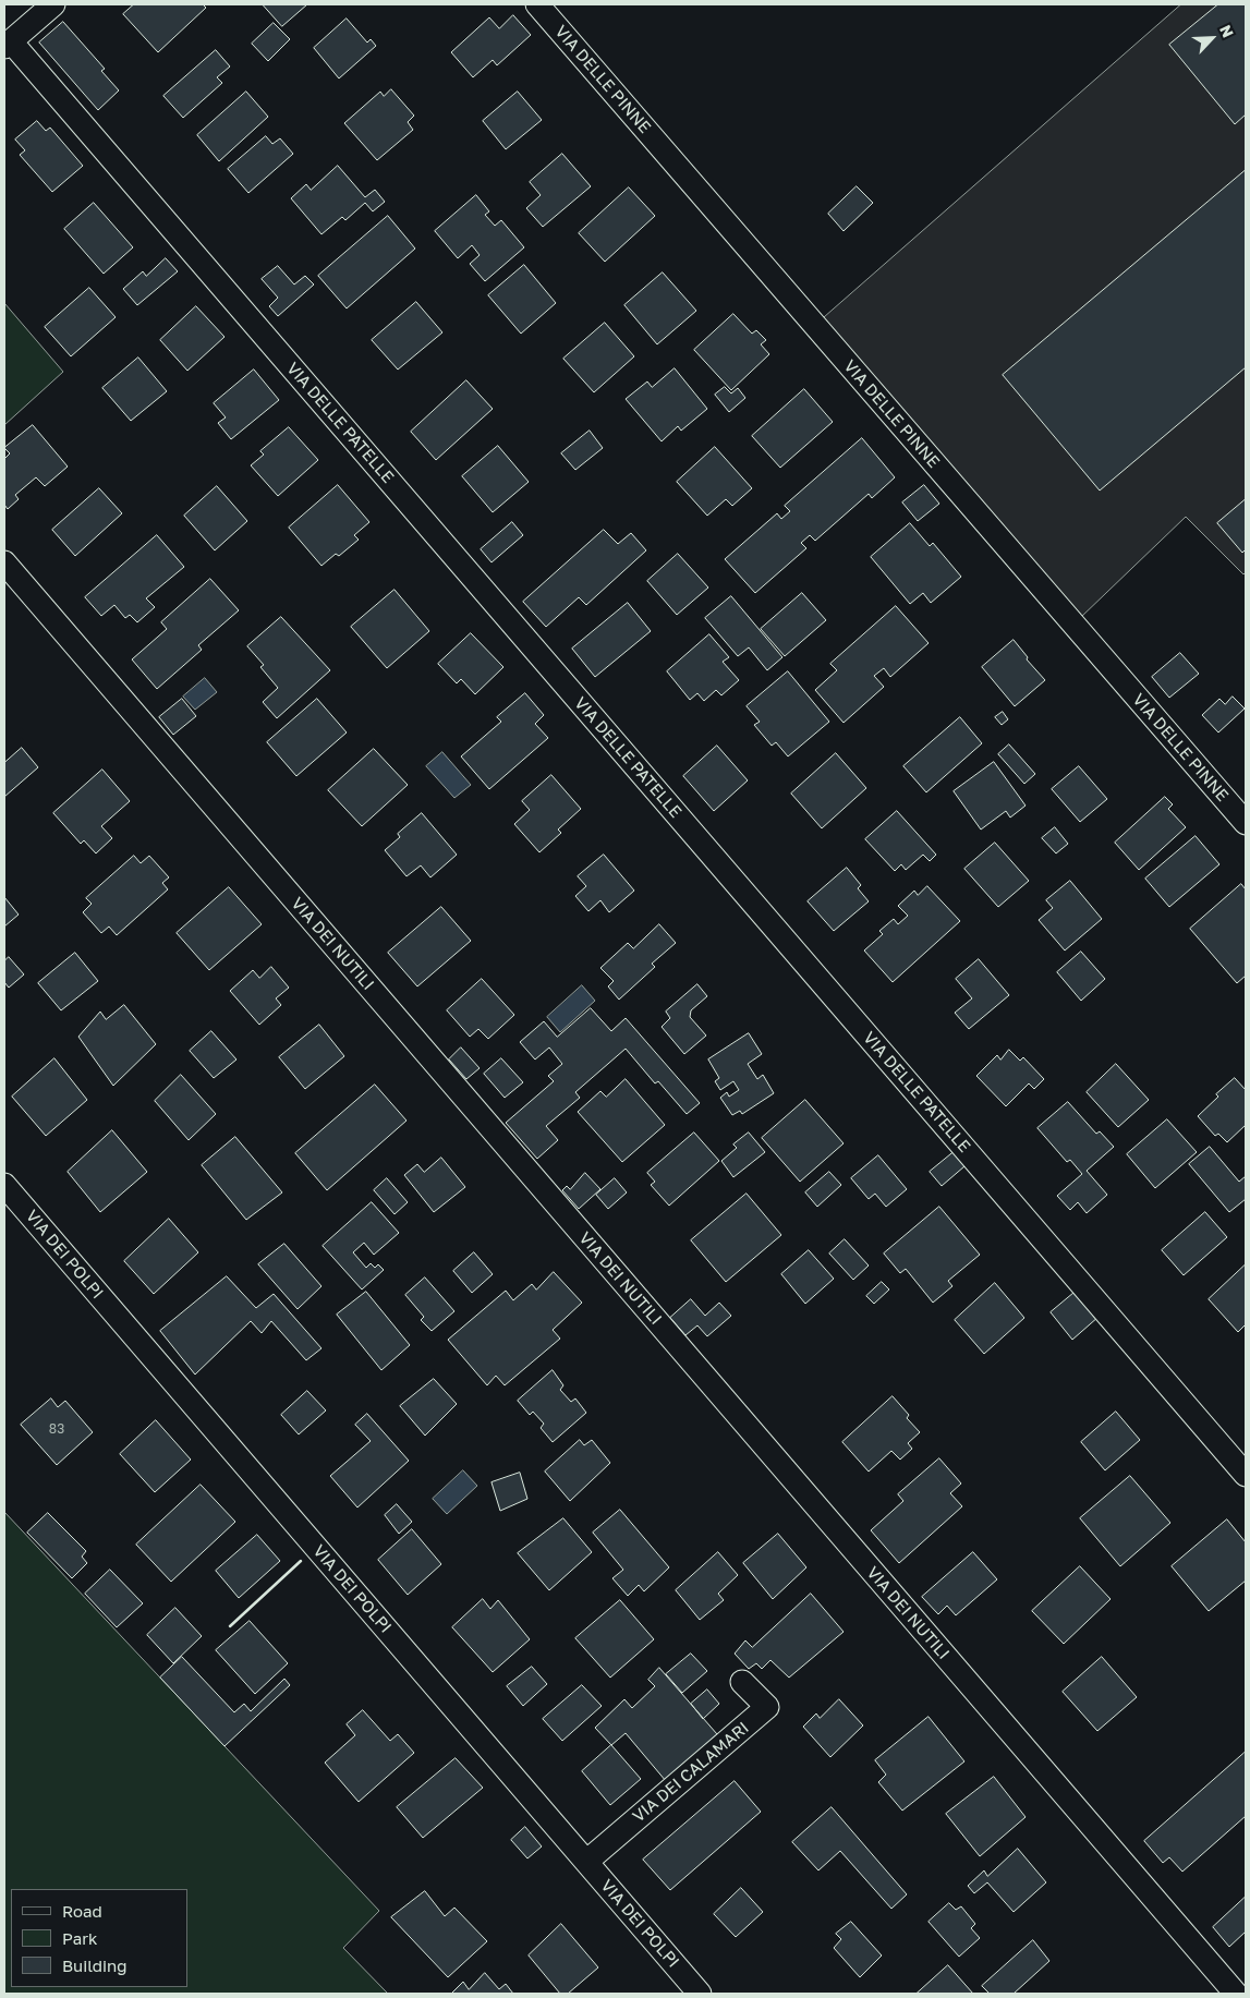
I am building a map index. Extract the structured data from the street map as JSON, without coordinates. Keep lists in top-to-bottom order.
{
  "streets": {
    "street": [
      "VIA DELLE PINNE",
      "VIA DELLE PATELLE",
      "VIA DEI NUTILI",
      "VIA DEI POLPI",
      "VIA DEI CALAMARI"
    ]
  },
  "crossings": [
    ["VIA DEI POLPI", "VIA DEI CALAMARI"]
  ],
  "house_numbers": ["83"],
  "legend": ["Road", "Park", "Building"],
  "north": "top right"
}
